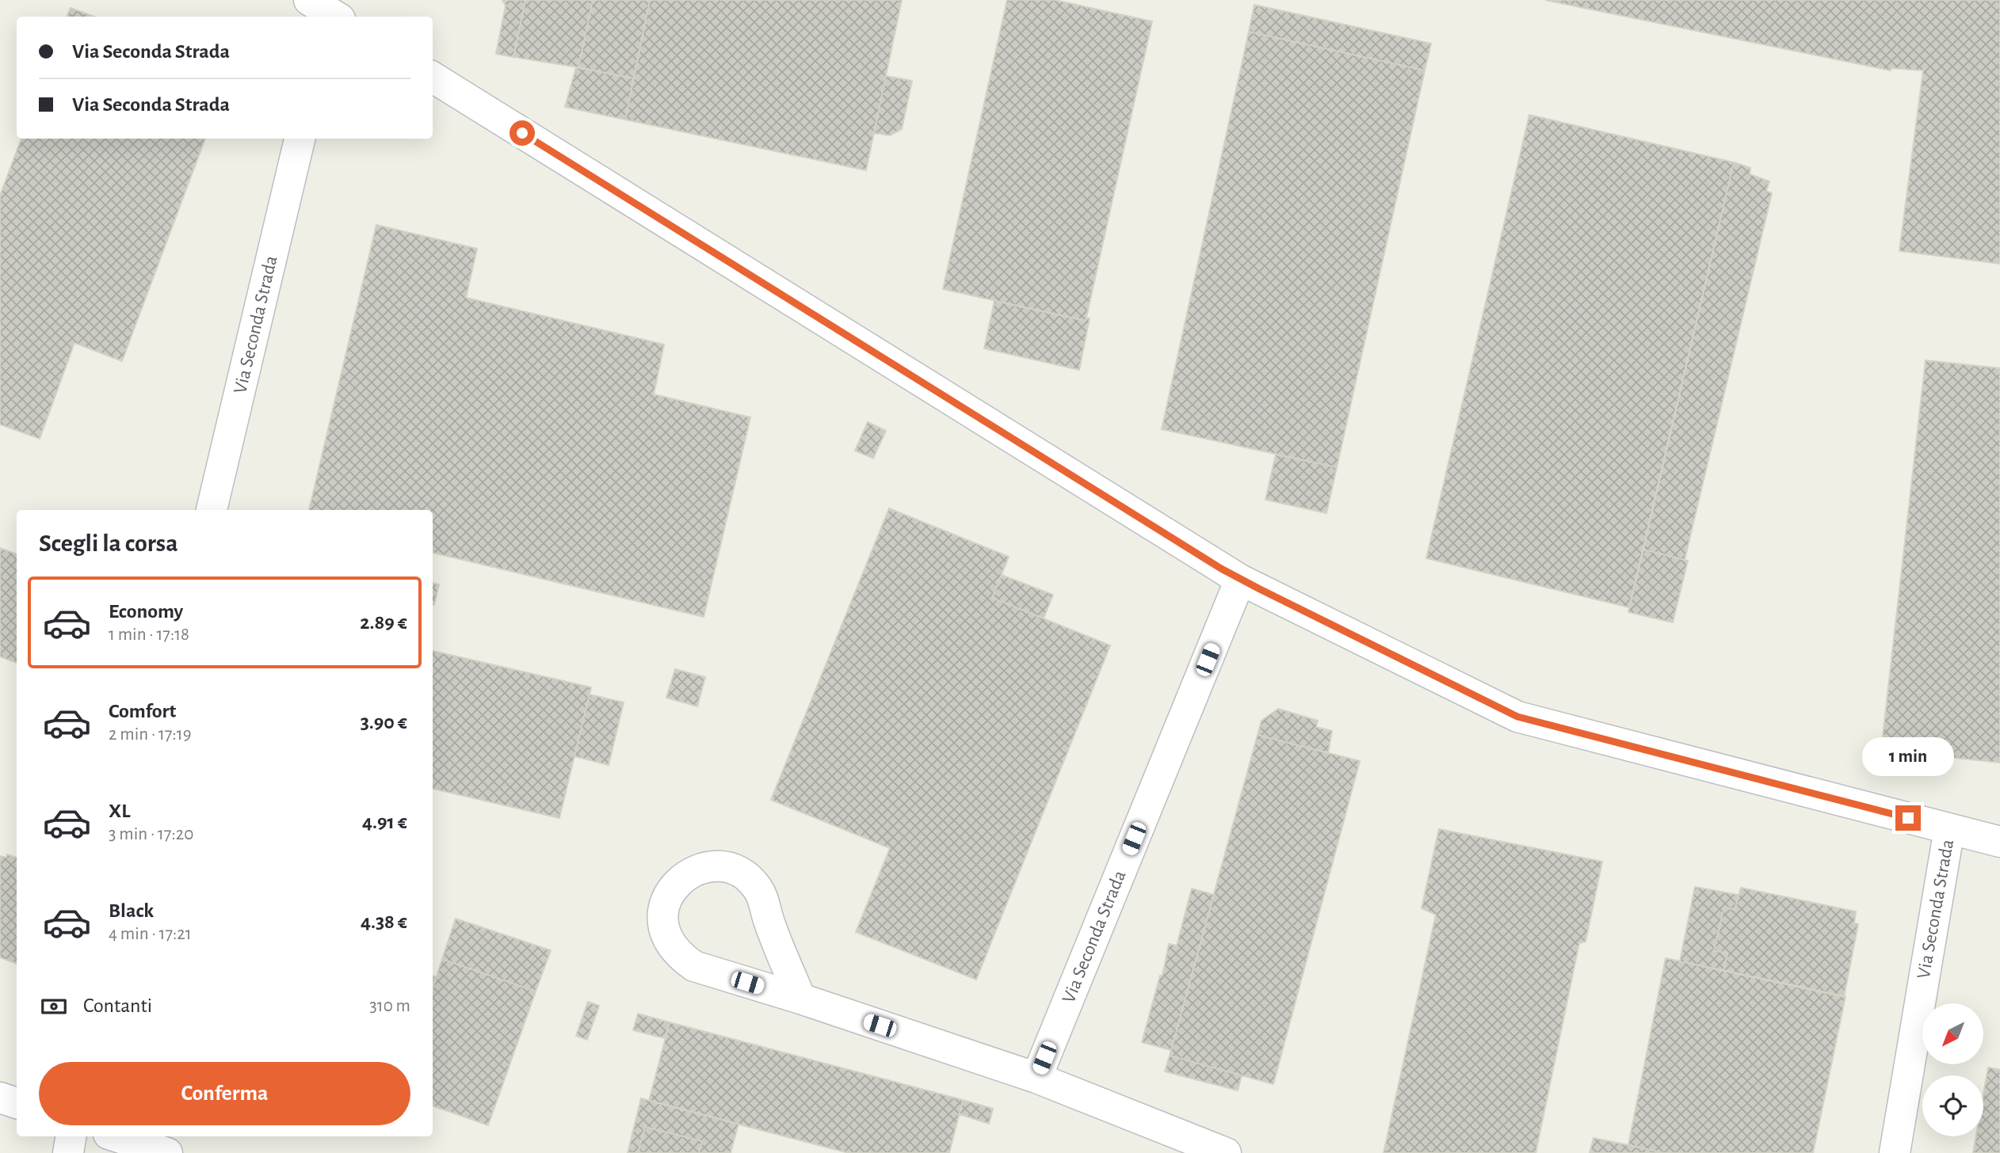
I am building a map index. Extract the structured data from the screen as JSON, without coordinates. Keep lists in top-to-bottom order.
{
  "streets": {
    "street": ["Via Seconda Strada"]
  },
  "north": "bottom left",
  "page": {
    "banner": ["Via Seconda Strada", "Via Seconda Strada"],
    "heading": "Scegli la corsa",
    "list": [
      {
        "name": "Economy",
        "note": "1 min · 17:18",
        "value": "2.89 €"
      },
      {
        "name": "Comfort",
        "note": "2 min · 17:19",
        "value": "3.90 €"
      },
      {
        "name": "XL",
        "note": "3 min · 17:20",
        "value": "4.91 €"
      },
      {
        "name": "Black",
        "note": "4 min · 17:21",
        "value": "4.38 €"
      }
    ],
    "bubble": "1 min",
    "pay": ["Contanti", "310 m"],
    "buttons": "Conferma"
  }
}
